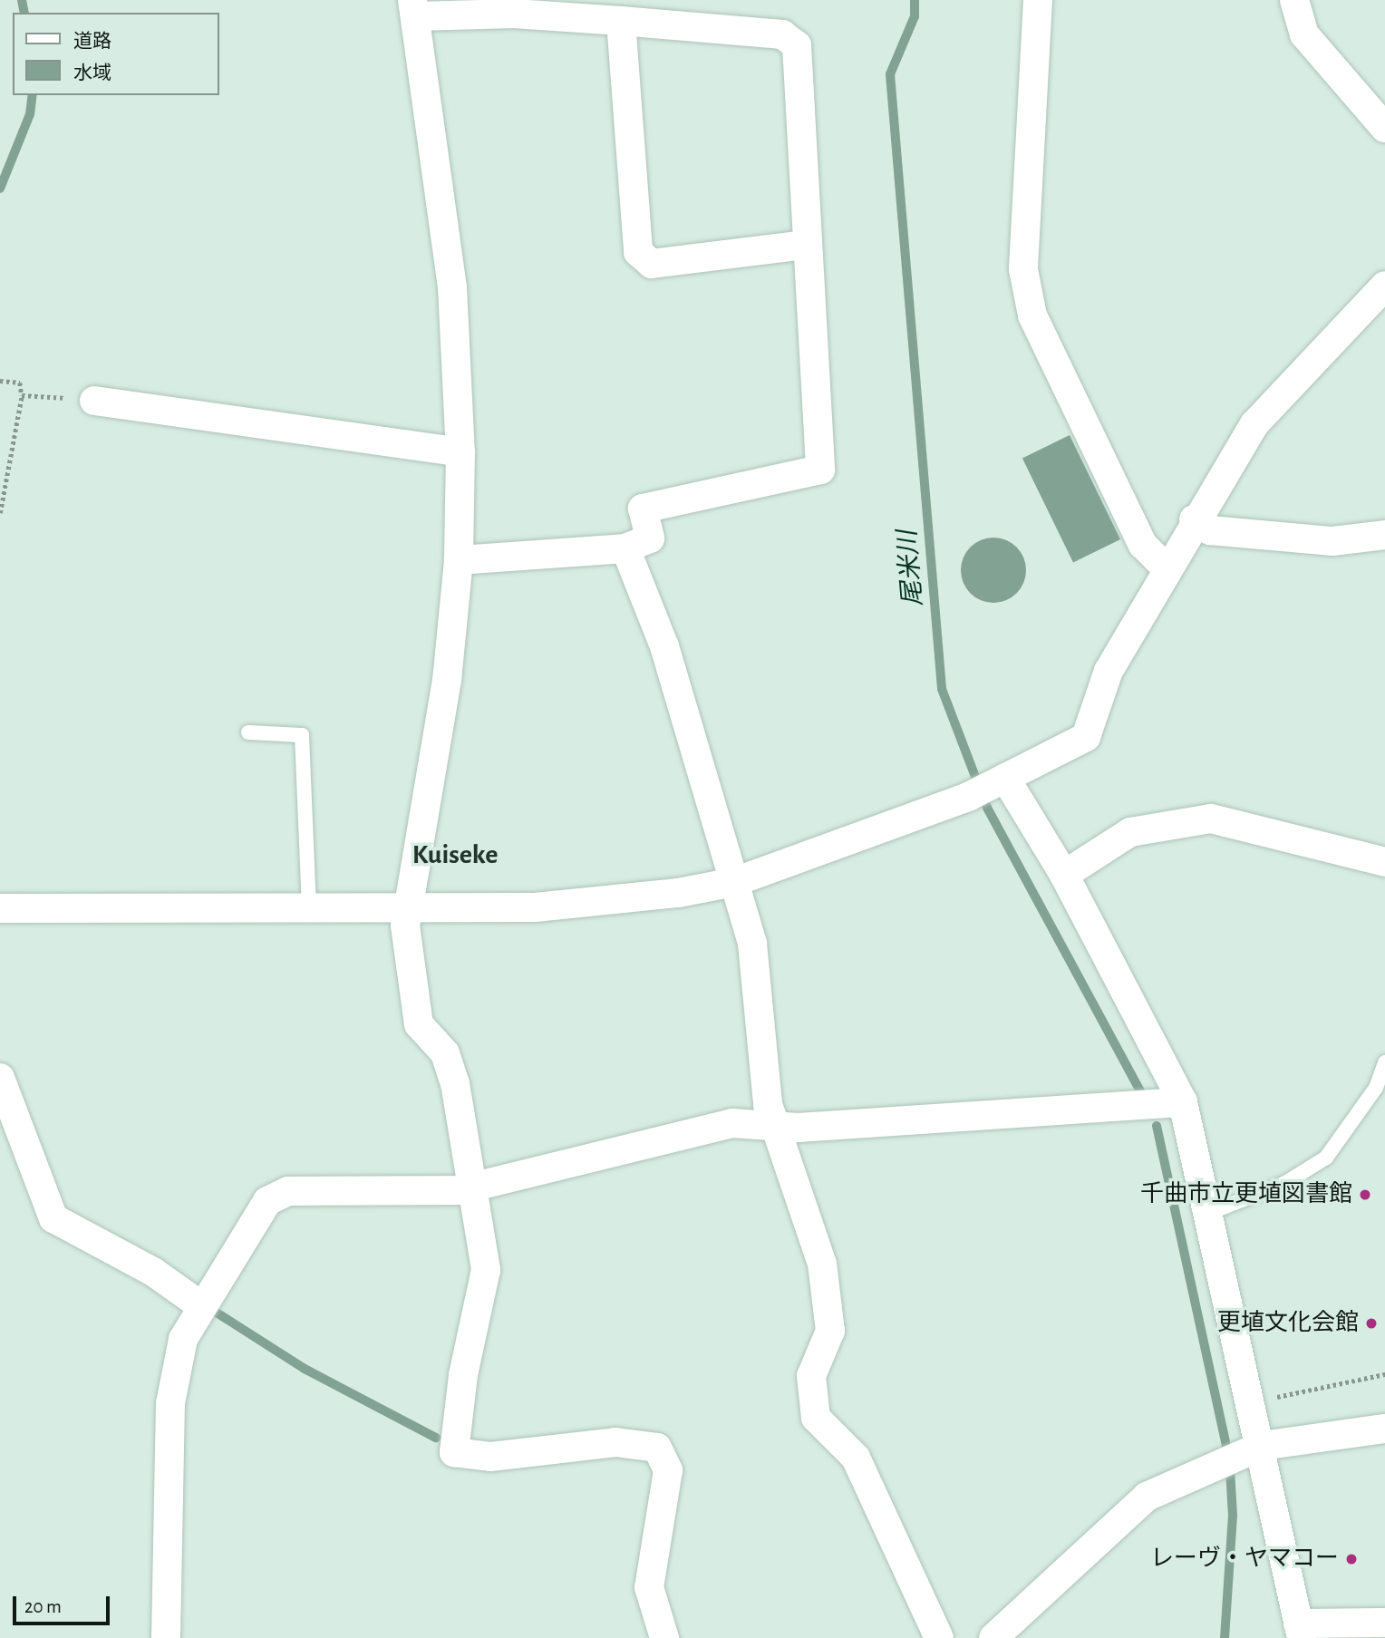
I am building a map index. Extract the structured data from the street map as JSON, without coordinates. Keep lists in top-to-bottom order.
{
  "districts": ["Kuiseke"],
  "water": ["尾米川"],
  "places": ["千曲市立更埴図書館", "更埴文化会館", "レーヴ・ヤマコー"],
  "legend": ["道路", "水域"],
  "scale_bar": "20 m"
}
